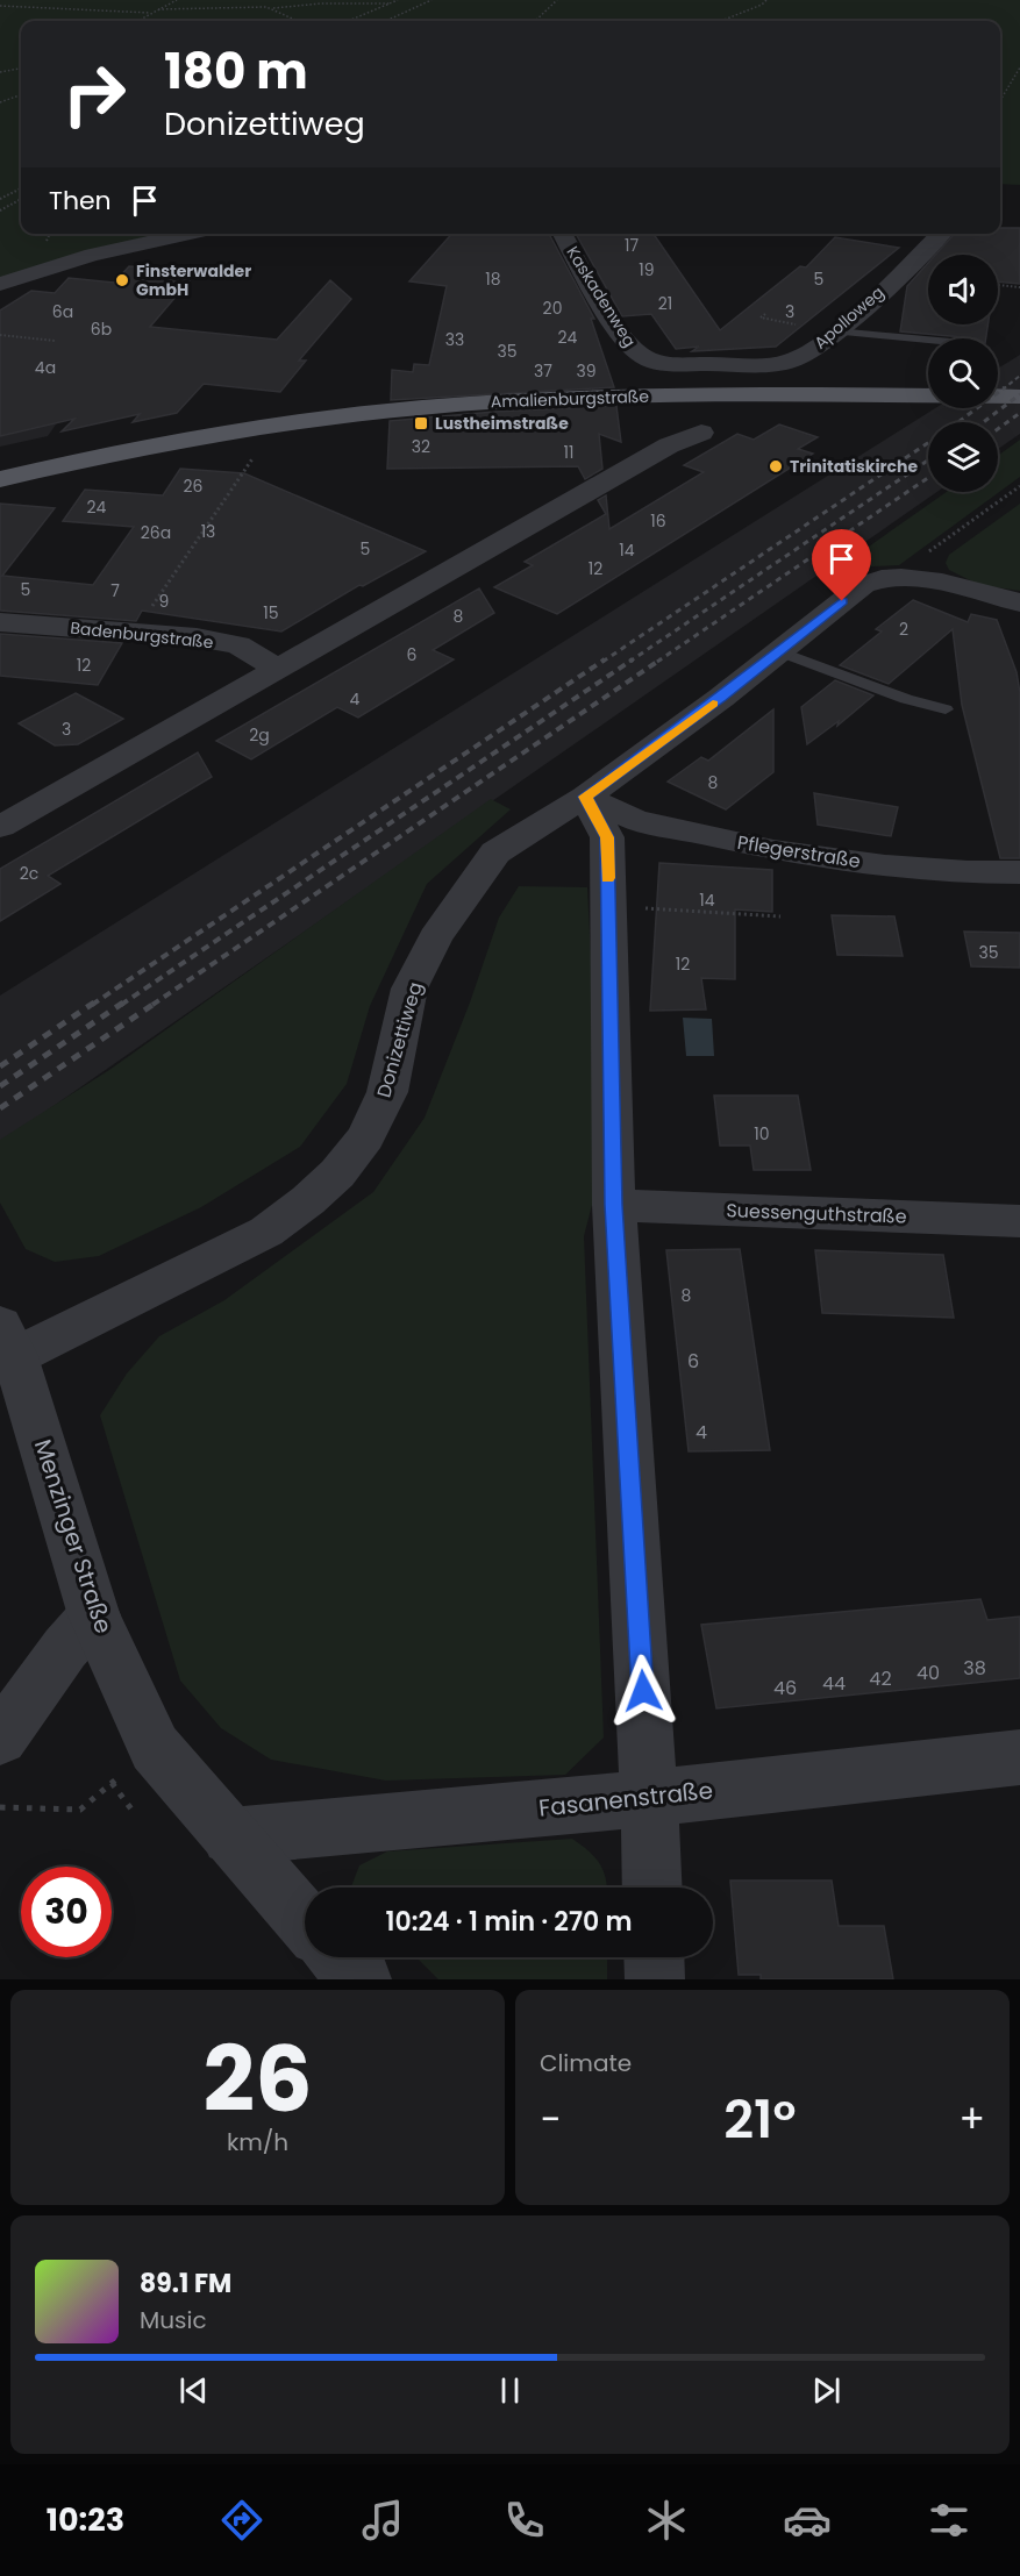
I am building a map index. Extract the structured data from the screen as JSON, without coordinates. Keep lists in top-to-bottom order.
{
  "streets": {
    "main road": ["Amalienburgstraße"],
    "street": [
      "Kaskadenweg",
      "Apolloweg",
      "Badenburgstraße",
      "Pflegerstraße",
      "Donizettiweg",
      "Suessenguthstraße",
      "Menzinger Straße",
      "Fasanenstraße"
    ]
  },
  "crossings": [
    ["Kaskadenweg", "Apolloweg"],
    ["Pflegerstraße", "Donizettiweg"],
    ["Donizettiweg", "Menzinger Straße"],
    ["Menzinger Straße", "Fasanenstraße"]
  ],
  "places": {
    "other": ["Finsterwalder GmbH", "Trinitatiskirche"],
    "transit": ["Lustheimstraße"]
  },
  "house_numbers": [
    "17",
    "19",
    "18",
    "5",
    "21",
    "20",
    "6a",
    "3",
    "6b",
    "24",
    "33",
    "35",
    "4a",
    "37",
    "39",
    "32",
    "11",
    "26",
    "24",
    "16",
    "13",
    "26a",
    "5",
    "14",
    "12",
    "5",
    "7",
    "9",
    "15",
    "8",
    "2",
    "6",
    "12",
    "4",
    "3",
    "2g",
    "8",
    "2c",
    "14",
    "35",
    "12",
    "10",
    "8",
    "6",
    "4",
    "38",
    "40",
    "42",
    "44",
    "46"
  ],
  "page": {
    "turn": ["180 m", "Donizettiweg"],
    "then": "Then",
    "limit": "30",
    "trip": "10:24 · 1 min · 270 m",
    "tile": [
      ["26", "km/h"],
      "Climate"
    ],
    "heat": ["−", "21°", "+"],
    "song": ["89.1 FM", "Music"],
    "tabs": "10:23"
  }
}
